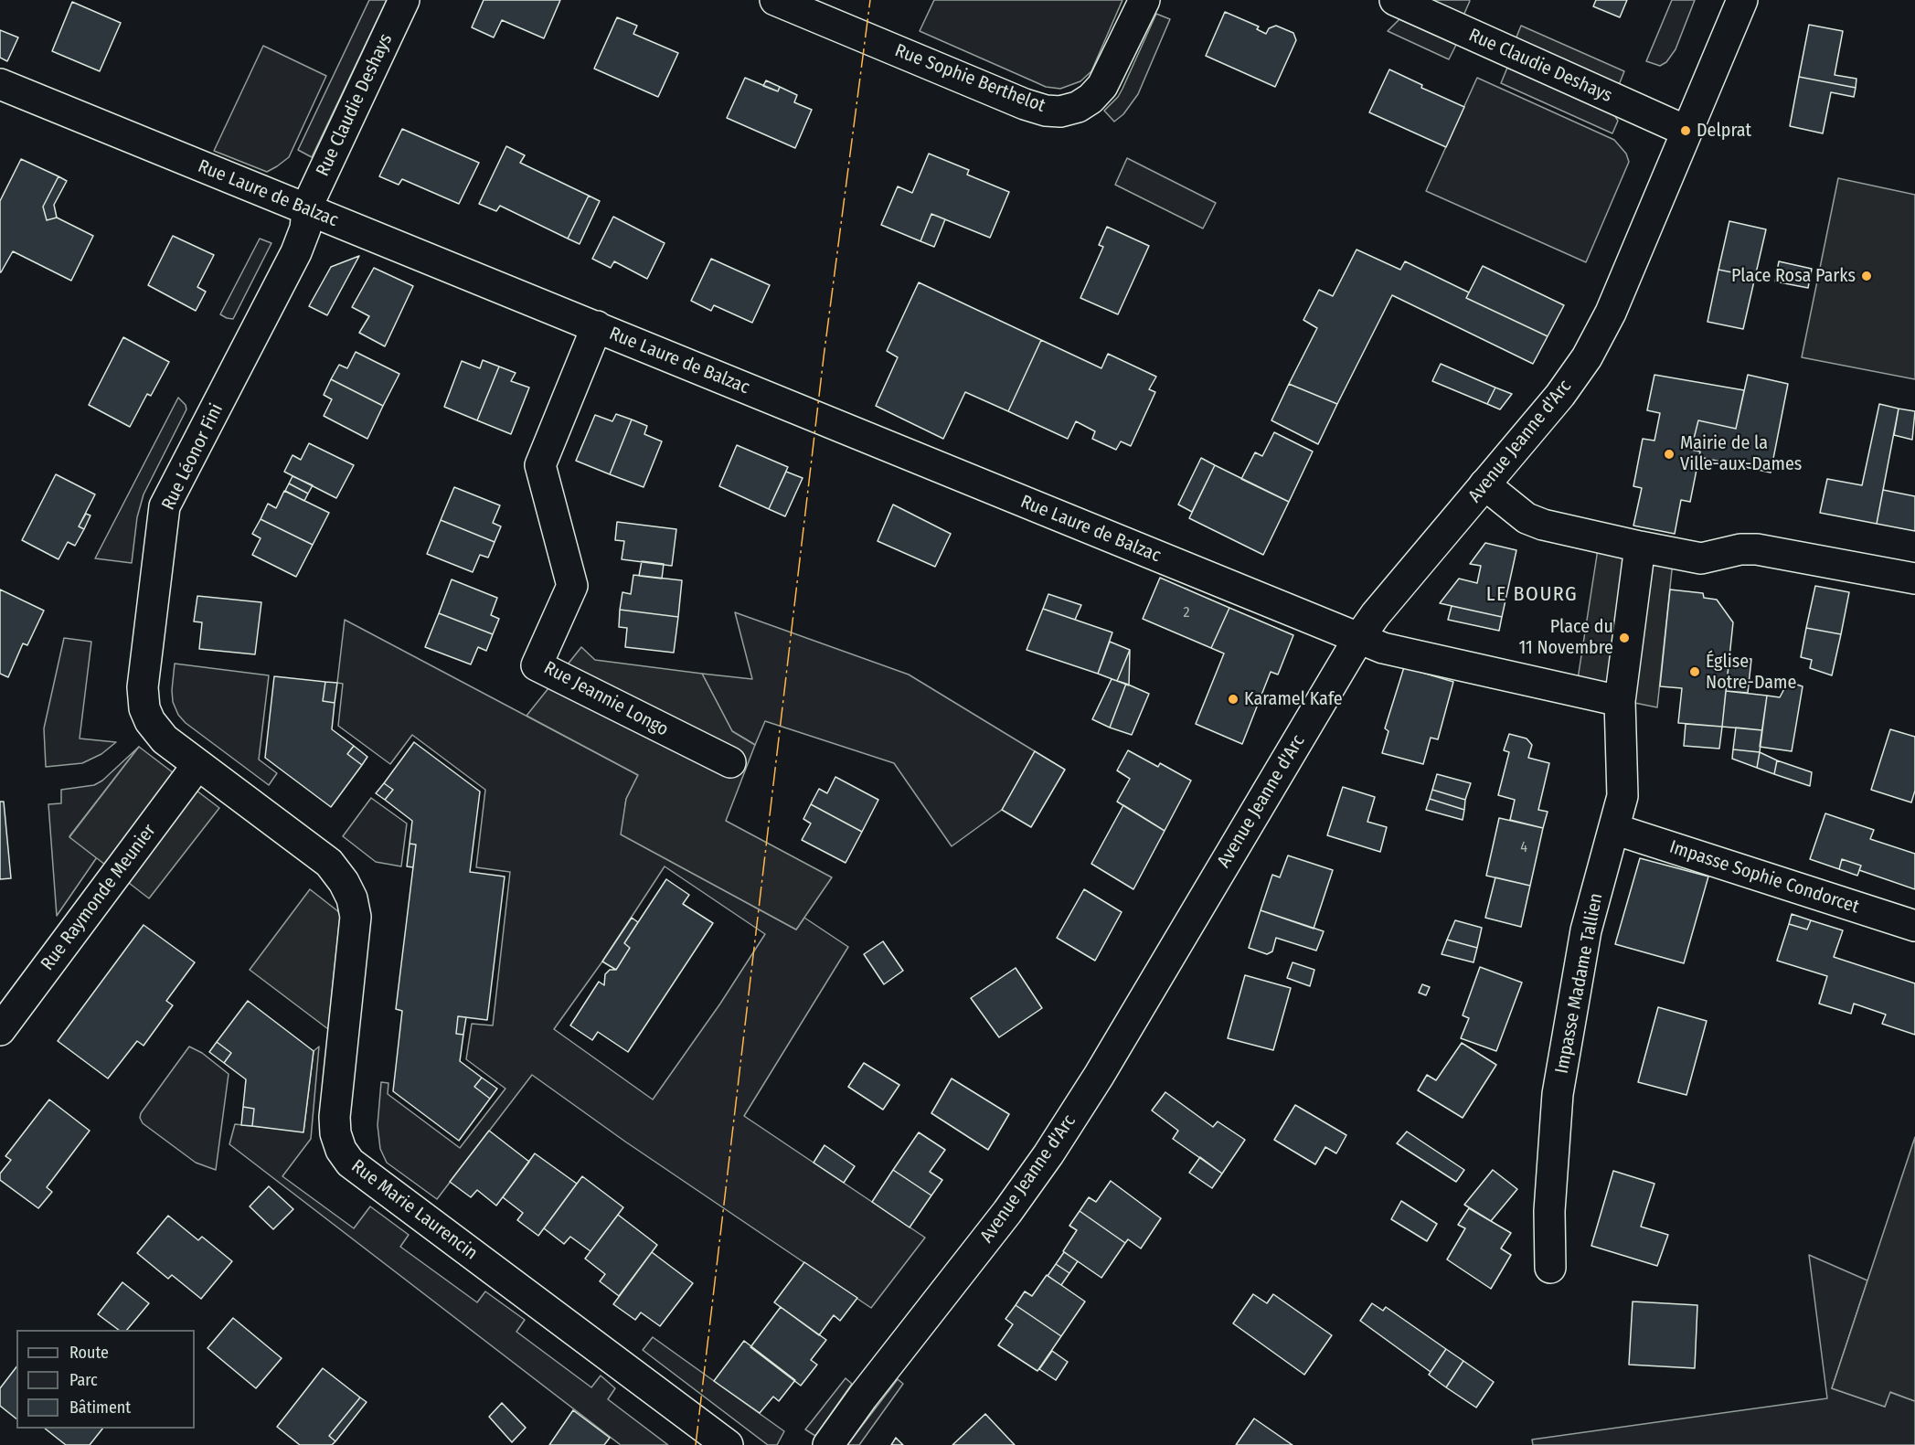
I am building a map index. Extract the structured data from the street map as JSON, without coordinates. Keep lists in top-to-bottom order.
{
  "streets": {
    "street": [
      "Rue Claudie Deshays",
      "Rue Sophie Berthelot",
      "Rue Laure de Balzac",
      "Avenue Jeanne d'Arc",
      "Rue Léonor Fini",
      "Rue Jeannie Longo",
      "Impasse Sophie Condorcet",
      "Rue Raymonde Meunier",
      "Impasse Madame Tallien",
      "Rue Marie Laurencin"
    ]
  },
  "crossings": [
    ["Rue Claudie Deshays", "Rue Laure de Balzac"],
    ["Rue Claudie Deshays", "Avenue Jeanne d'Arc"],
    ["Rue Claudie Deshays", "Rue Léonor Fini"],
    ["Rue Laure de Balzac", "Avenue Jeanne d'Arc"],
    ["Rue Laure de Balzac", "Rue Léonor Fini"],
    ["Rue Laure de Balzac", "Rue Jeannie Longo"],
    ["Rue Laure de Balzac", "Impasse Madame Tallien"],
    ["Rue Léonor Fini", "Rue Raymonde Meunier"],
    ["Rue Léonor Fini", "Rue Marie Laurencin"],
    ["Impasse Sophie Condorcet", "Impasse Madame Tallien"],
    ["Rue Raymonde Meunier", "Rue Marie Laurencin"]
  ],
  "districts": ["LE BOURG"],
  "places": [
    "Delprat",
    "Place Rosa Parks",
    "Mairie de la Ville-aux-Dames",
    "Place du 11 Novembre",
    "Église Notre-Dame",
    "Karamel Kafe"
  ],
  "house_numbers": ["2", "4"],
  "legend": ["Route", "Parc", "Bâtiment"]
}
